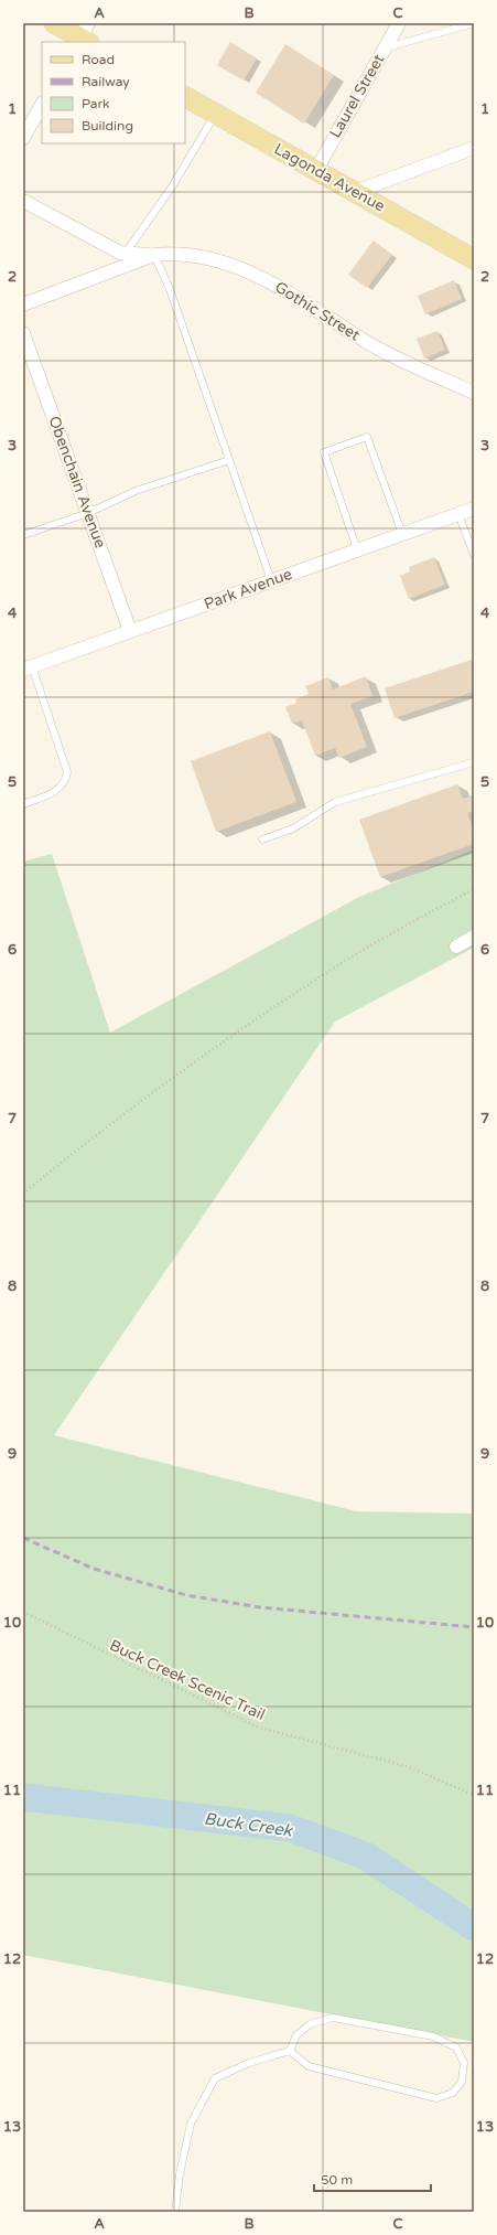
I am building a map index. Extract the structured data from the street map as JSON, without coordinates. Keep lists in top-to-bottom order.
{
  "streets": {
    "main road": ["Lagonda Avenue"],
    "street": [
      "Laurel Street",
      "Gothic Street",
      "Obenchain Avenue",
      "Park Avenue"
    ],
    "path": ["Buck Creek Scenic Trail"]
  },
  "crossings": [
    ["Laurel Street", "Lagonda Avenue"],
    ["Obenchain Avenue", "Park Avenue"]
  ],
  "water": ["Buck Creek"],
  "legend": [
    "Road",
    "Railway",
    "Park",
    "Building"
  ],
  "scale_bar": "50 m",
  "grid": {
    "columns": ["A", "B", "C"],
    "rows": [
      "1",
      "2",
      "3",
      "4",
      "5",
      "6",
      "7",
      "8",
      "9",
      "10",
      "11",
      "12",
      "13"
    ]
  }
}
